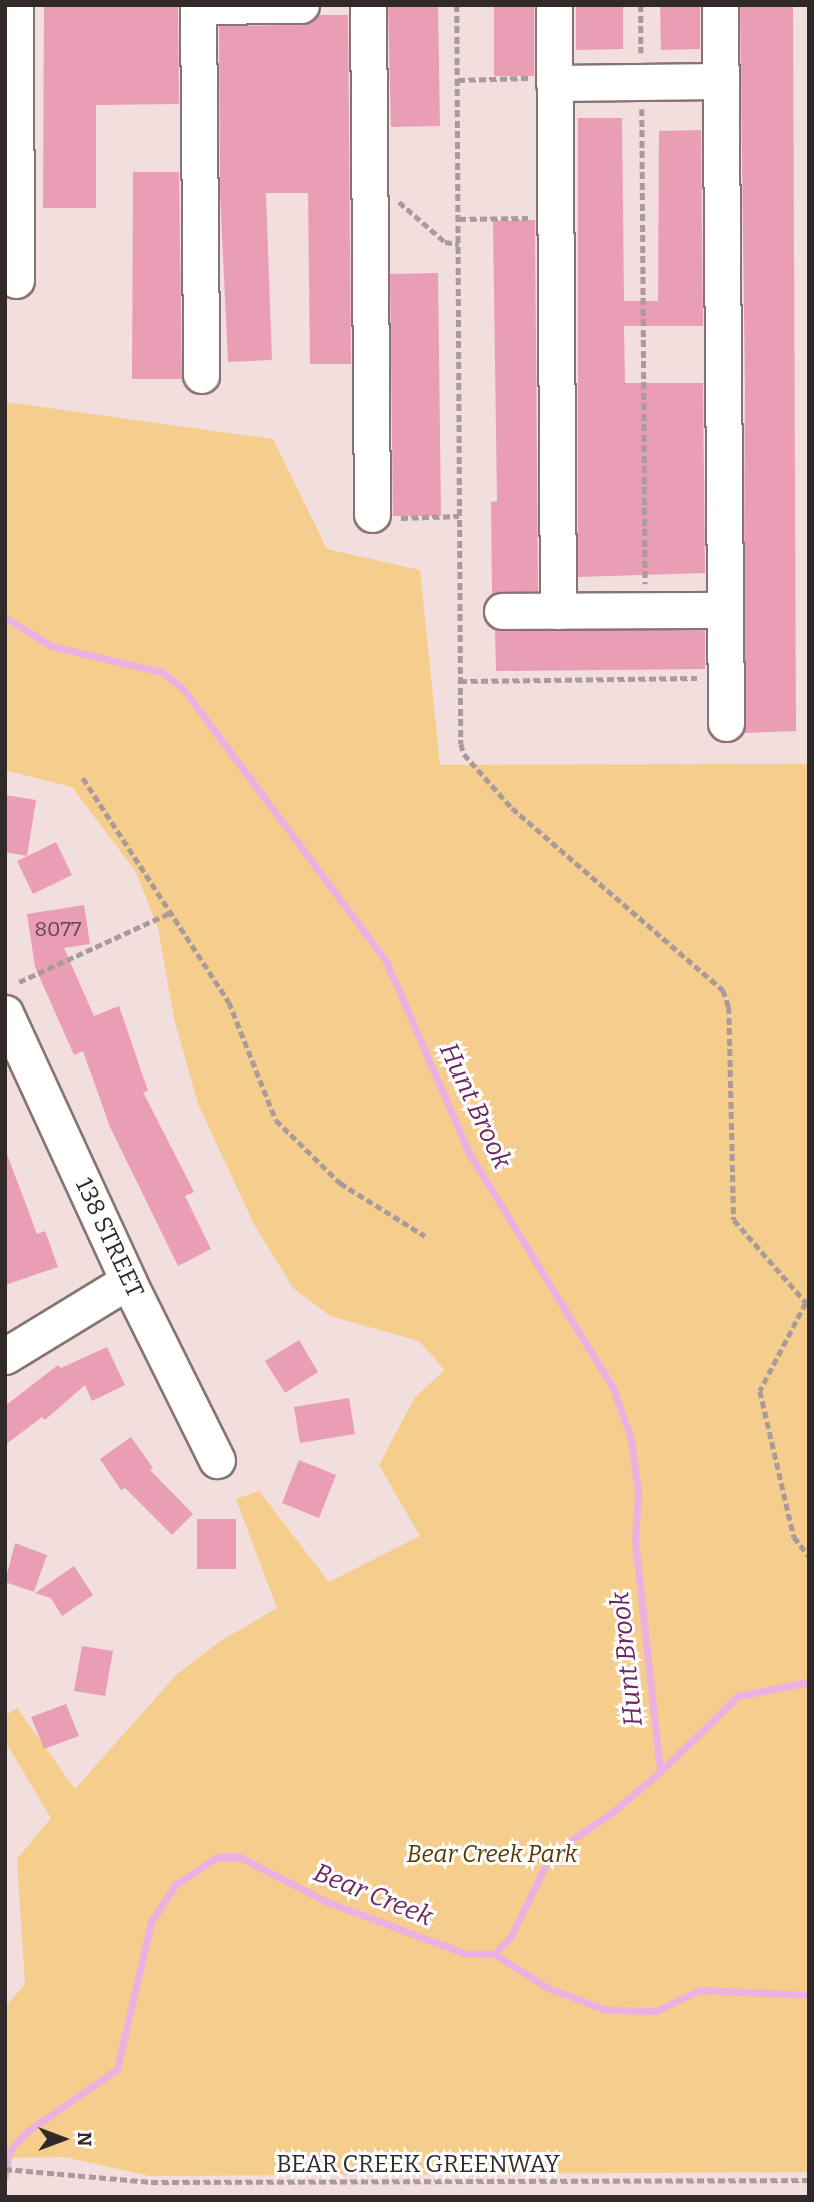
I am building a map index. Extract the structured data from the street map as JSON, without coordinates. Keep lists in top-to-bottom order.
{
  "streets": {
    "street": ["138 STREET"],
    "path": ["BEAR CREEK GREENWAY"]
  },
  "water": ["Hunt Brook", "Bear Creek"],
  "parks": ["Bear Creek Park"],
  "house_numbers": ["8077"],
  "north": "right"
}
